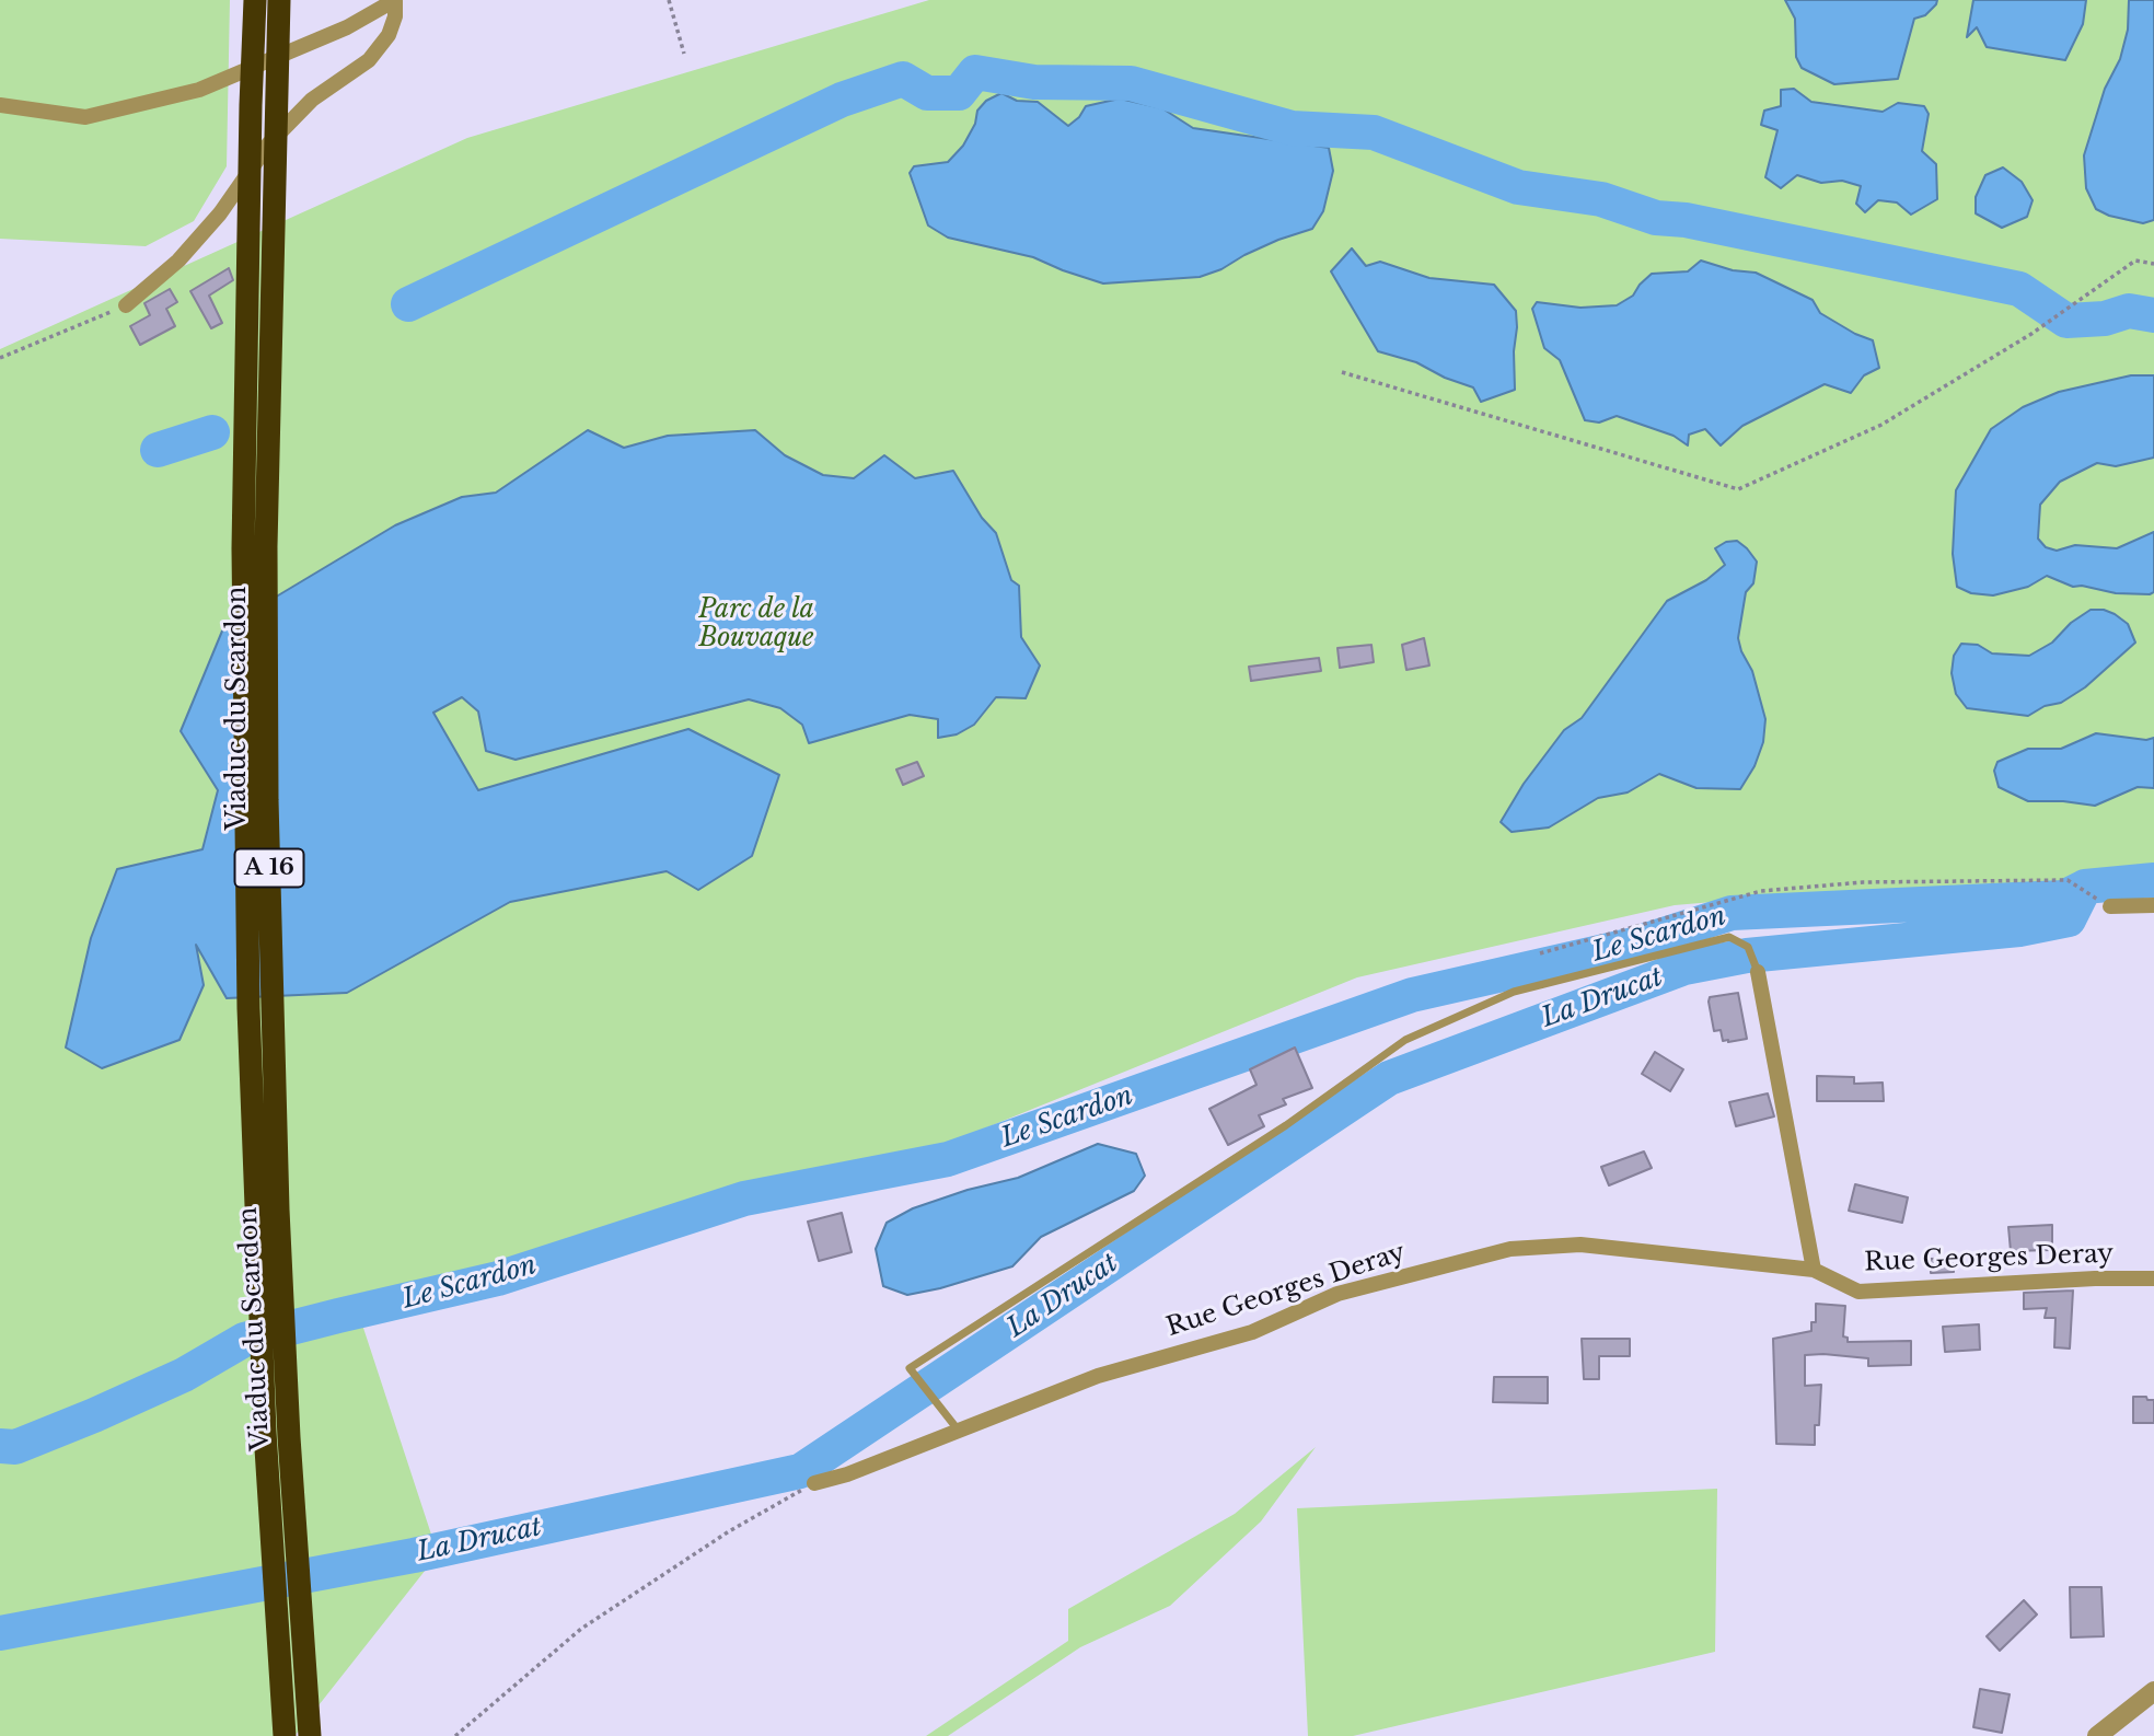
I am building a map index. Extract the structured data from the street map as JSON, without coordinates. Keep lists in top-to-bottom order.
{
  "streets": {
    "highway": ["Viaduc du Scardon", "A 16"],
    "street": ["Rue Georges Deray"]
  },
  "water": ["Le Scardon", "La Drucat"],
  "parks": ["Parc de la Bouvaque"]
}
